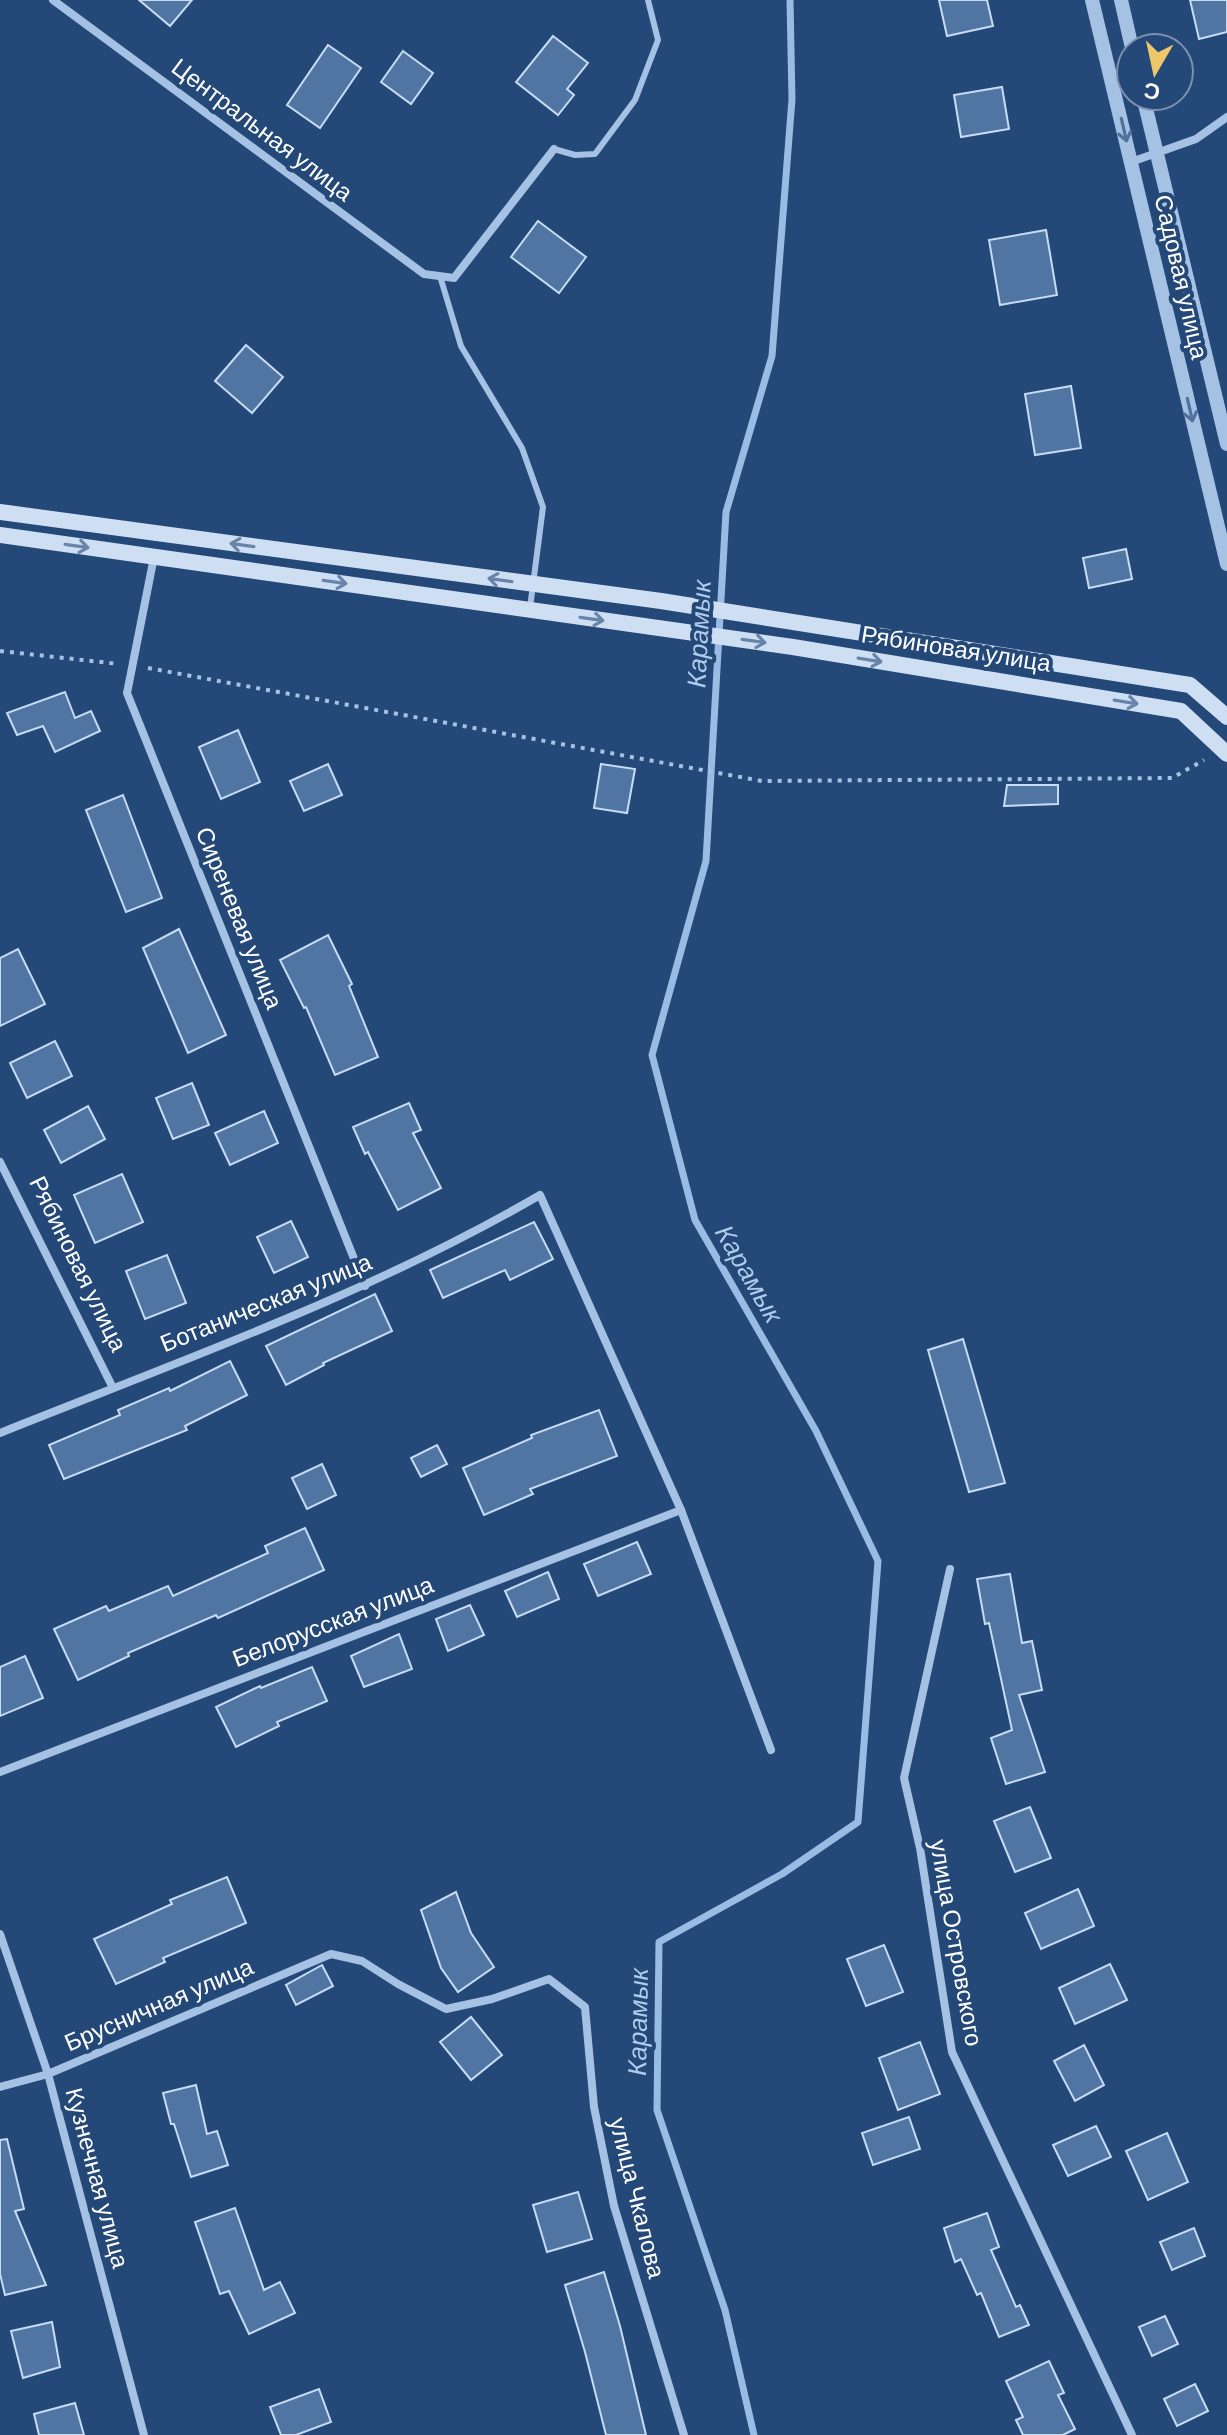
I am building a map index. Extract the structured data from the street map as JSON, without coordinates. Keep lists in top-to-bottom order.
{
  "streets": {
    "main road": ["Рябиновая улица"],
    "street": [
      "Центральная улица",
      "Садовая улица",
      "Сиреневая улица",
      "Ботаническая улица",
      "Белорусская улица",
      "улица Островского",
      "Брусничная улица",
      "Кузнечная улица",
      "улица Чкалова"
    ]
  },
  "crossings": [
    ["Рябиновая улица", "Сиреневая улица"],
    ["Рябиновая улица", "Ботаническая улица"],
    ["Сиреневая улица", "Ботаническая улица"],
    ["Ботаническая улица", "Белорусская улица"],
    ["Брусничная улица", "Кузнечная улица"],
    ["Брусничная улица", "улица Чкалова"]
  ],
  "water": ["Карамык"],
  "north": "bottom"
}
